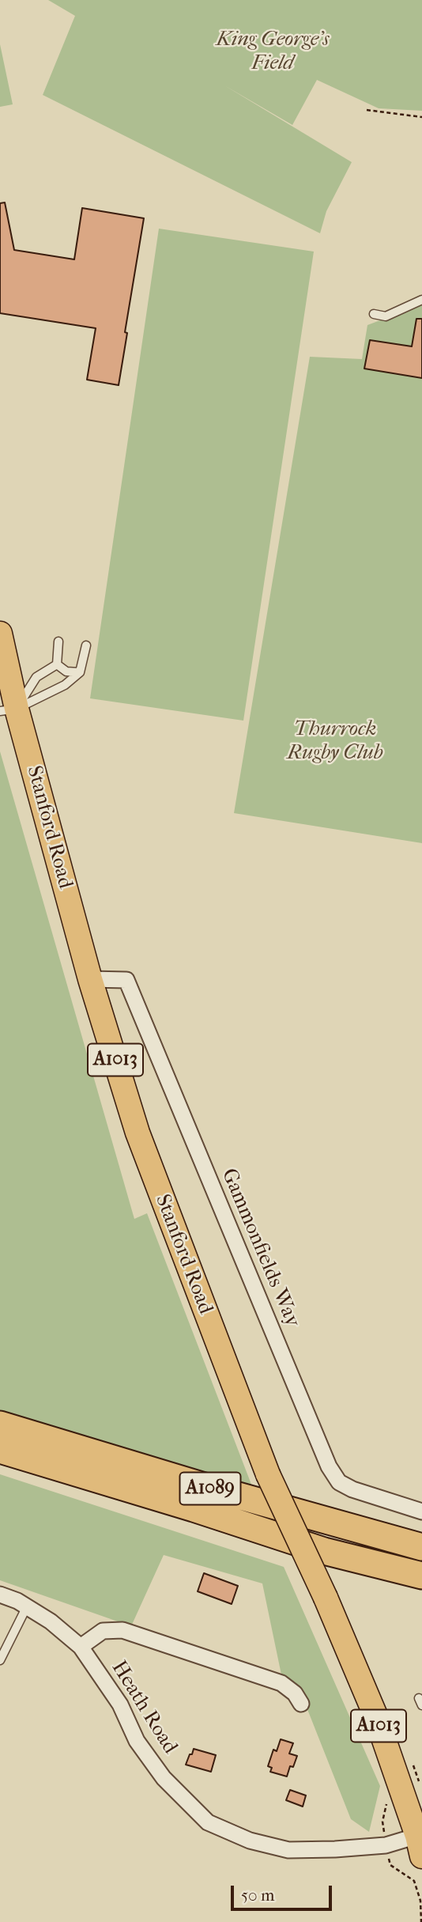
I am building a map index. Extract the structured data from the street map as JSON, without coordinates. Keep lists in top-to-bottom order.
{
  "streets": {
    "highway": ["A1089"],
    "main road": ["Stanford Road", "A1013"],
    "street": ["Gammonfields Way", "Heath Road"]
  },
  "crossings": [
    ["Stanford Road", "Gammonfields Way"],
    ["Stanford Road", "Heath Road"]
  ],
  "parks": ["King George's Field", "Thurrock Rugby Club"],
  "scale_bar": "50 m"
}
